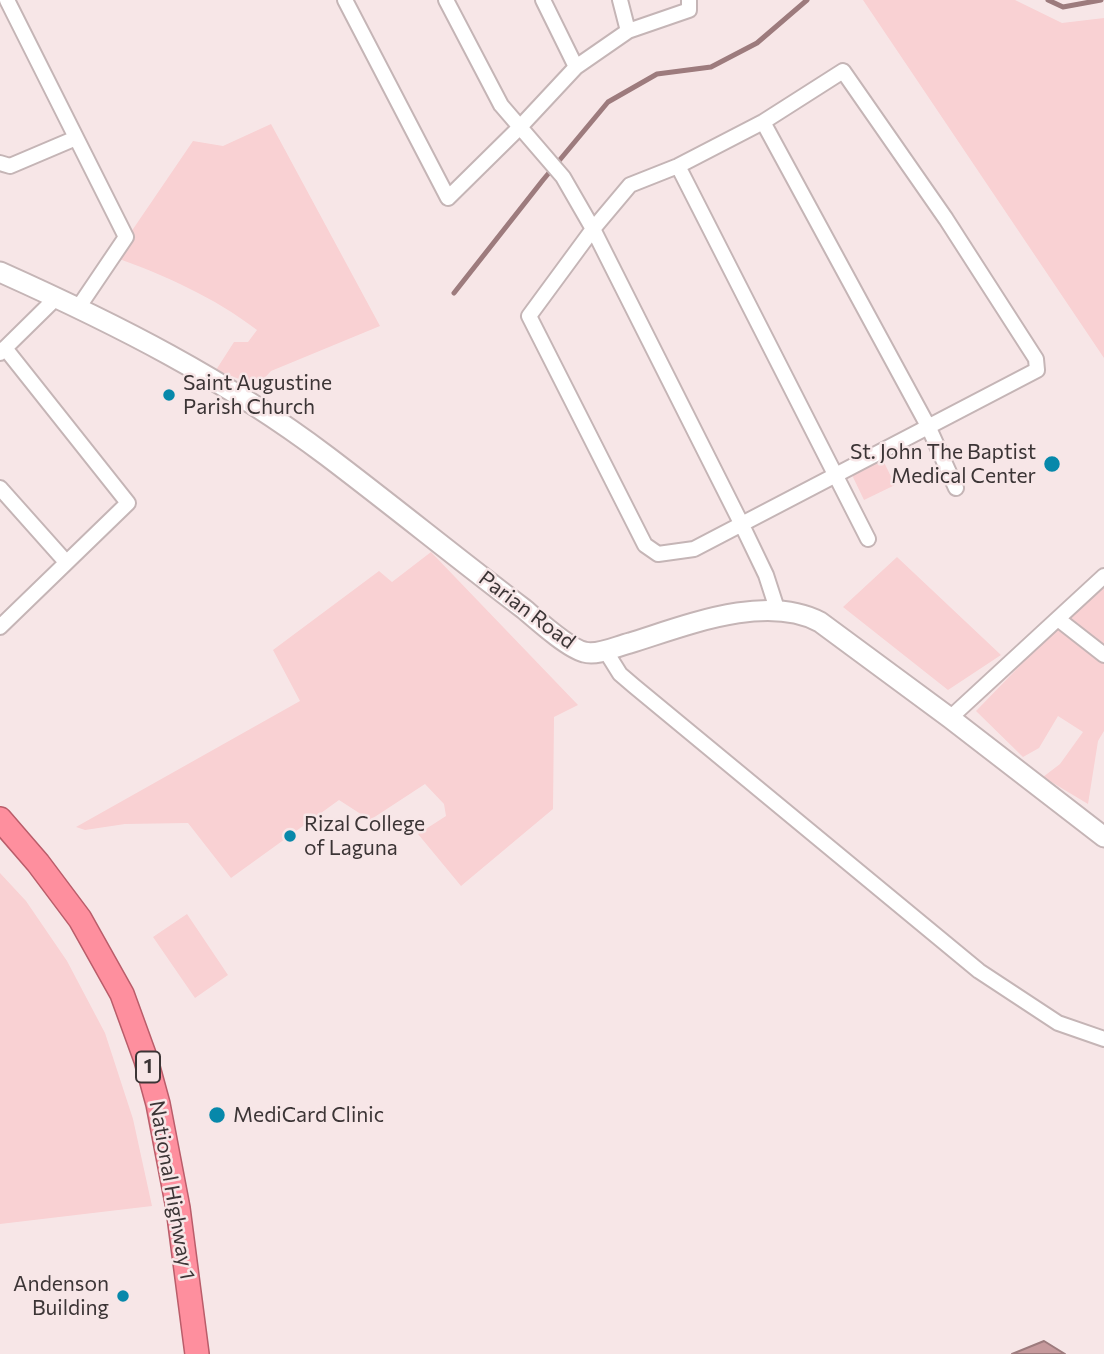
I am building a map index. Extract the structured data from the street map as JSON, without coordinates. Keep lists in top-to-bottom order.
{
  "streets": {
    "highway": ["1", "National Highway 1"],
    "main road": ["Parian Road"]
  },
  "places": [
    "Saint Augustine Parish Church",
    "St. John The Baptist Medical Center",
    "Rizal College of Laguna",
    "MediCard Clinic",
    "Andenson Building"
  ]
}
